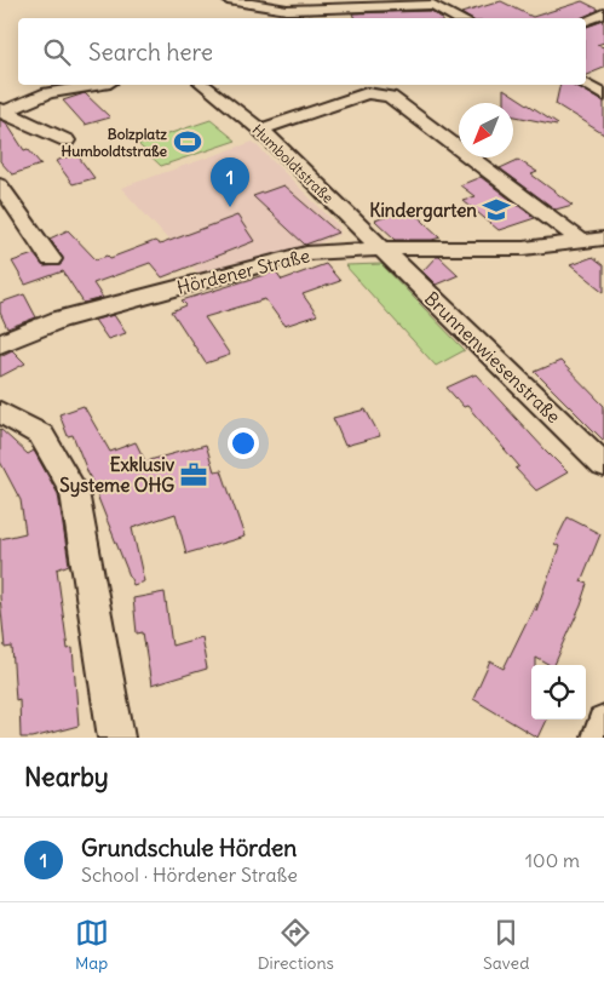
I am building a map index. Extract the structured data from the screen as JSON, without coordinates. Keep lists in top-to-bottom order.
{
  "streets": {
    "street": ["Humboldtstraße", "Hördener Straße", "Brunnenwiesenstraße"]
  },
  "crossings": [
    ["Humboldtstraße", "Hördener Straße"],
    ["Humboldtstraße", "Brunnenwiesenstraße"],
    ["Hördener Straße", "Brunnenwiesenstraße"]
  ],
  "places": {
    "sports": ["Bolzplatz Humboldtstraße"],
    "school or university": ["Kindergarten"],
    "office": ["Exklusiv Systeme OHG"]
  },
  "north": "bottom left",
  "page": {
    "search": "Search here",
    "pins": "1",
    "heading": "Nearby",
    "list": [
      {
        "mark": "1",
        "name": "Grundschule Hörden",
        "note": "School · Hördener Straße",
        "value": "100 m"
      }
    ],
    "nav": ["Map", "Directions", "Saved"]
  }
}
